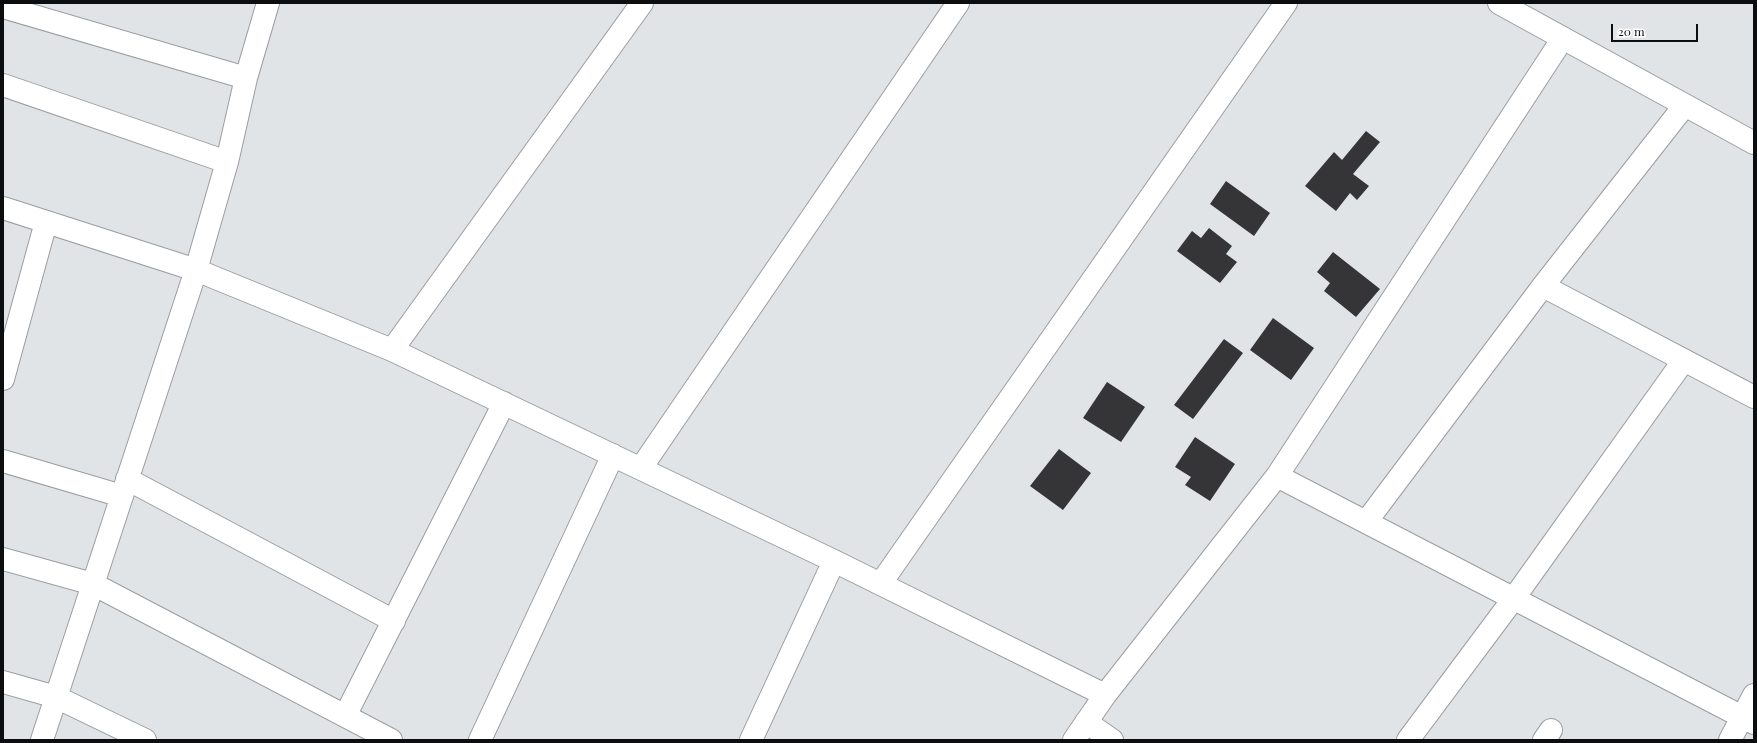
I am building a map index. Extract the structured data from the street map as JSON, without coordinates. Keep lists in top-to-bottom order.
{
  "scale_bar": "20 m"
}
